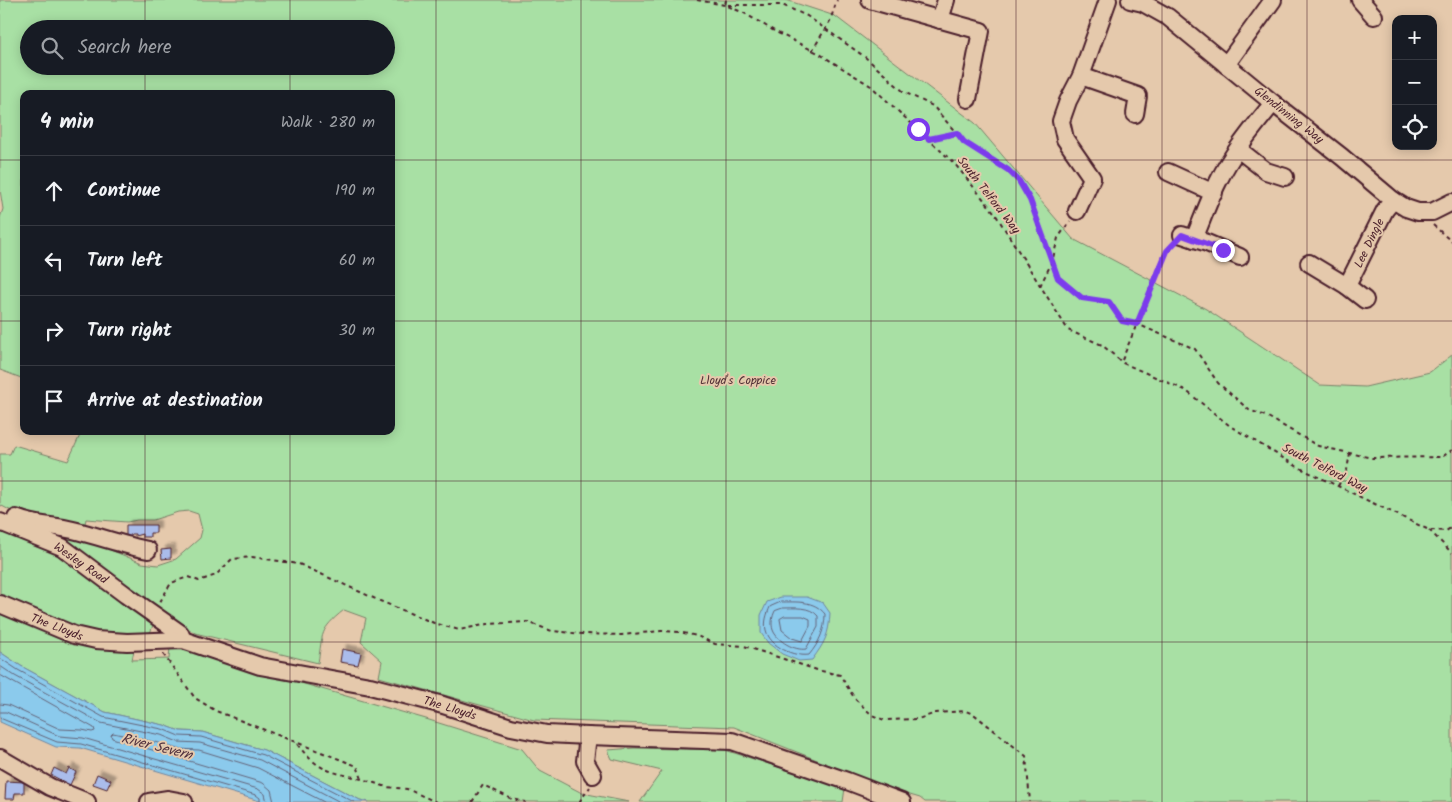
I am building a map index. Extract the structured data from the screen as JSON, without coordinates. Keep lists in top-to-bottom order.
{
  "streets": {
    "street": [
      "Glendinning Way",
      "Lee Dingle",
      "Wesley Road",
      "The Lloyds"
    ],
    "path": ["South Telford Way"]
  },
  "crossings": [
    ["Glendinning Way", "Lee Dingle"],
    ["Wesley Road", "The Lloyds"]
  ],
  "water": ["River Severn"],
  "parks": ["Lloyd's Coppice"],
  "page": {
    "map_buttons": ["+", "−"],
    "search": "Search here",
    "heading": ["4 min", "Walk · 280 m"],
    "list": [
      ["Continue", "190 m"],
      ["Turn left", "60 m"],
      ["Turn right", "30 m"],
      "Arrive at destination"
    ]
  }
}
